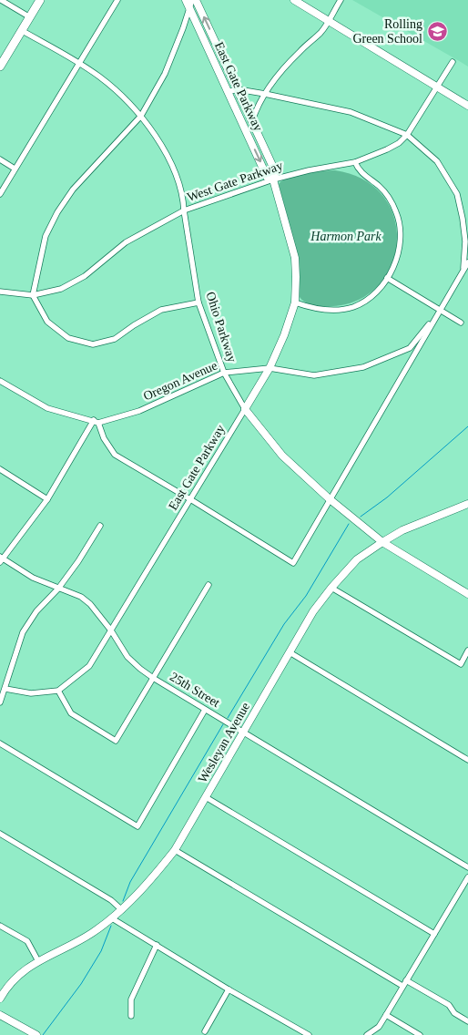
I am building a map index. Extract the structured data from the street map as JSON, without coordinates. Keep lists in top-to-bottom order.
{
  "streets": {
    "street": [
      "East Gate Parkway",
      "West Gate Parkway",
      "Ohio Parkway",
      "Oregon Avenue",
      "25th Street",
      "Wesleyan Avenue"
    ]
  },
  "crossings": [
    ["East Gate Parkway", "West Gate Parkway"],
    ["East Gate Parkway", "Ohio Parkway"],
    ["East Gate Parkway", "Oregon Avenue"],
    ["East Gate Parkway", "25th Street"],
    ["West Gate Parkway", "Ohio Parkway"],
    ["Ohio Parkway", "Oregon Avenue"],
    ["Ohio Parkway", "Wesleyan Avenue"],
    ["25th Street", "Wesleyan Avenue"]
  ],
  "parks": ["Harmon Park"],
  "places": {
    "school or university": ["Rolling Green School"]
  }
}
